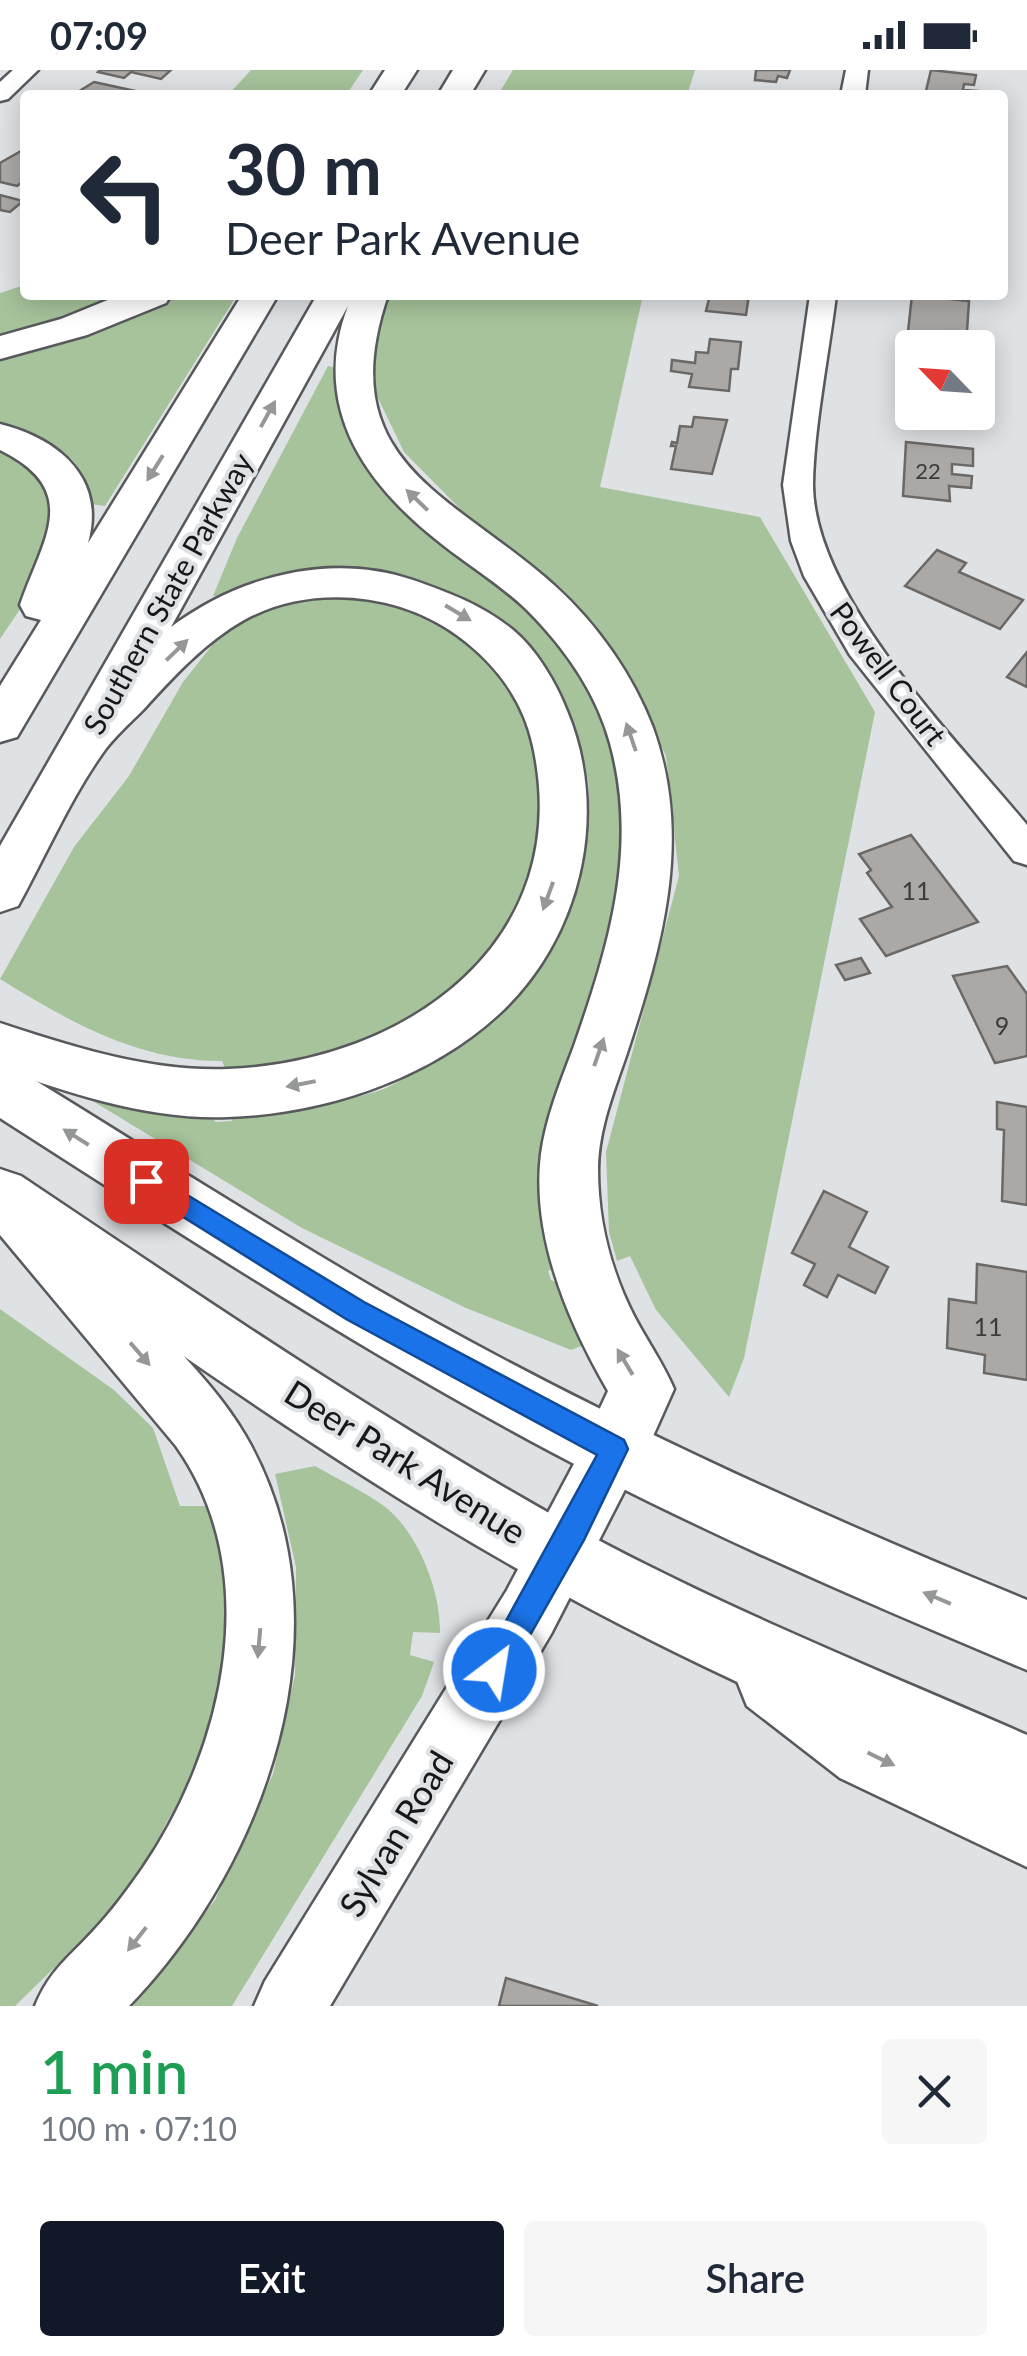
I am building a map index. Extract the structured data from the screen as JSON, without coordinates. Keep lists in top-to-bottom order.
{
  "streets": {
    "main road": ["Southern State Parkway", "Deer Park Avenue"],
    "street": ["Powell Court", "Sylvan Road"]
  },
  "crossings": [
    ["Deer Park Avenue", "Sylvan Road"]
  ],
  "house_numbers": [
    "22",
    "11",
    "9",
    "11"
  ],
  "north": "top left",
  "page": {
    "status": "07:09",
    "turn": ["30 m", "Deer Park Avenue"],
    "heading": ["1 min", "100 m · 07:10"],
    "buttons": ["Exit", "Share"]
  }
}
